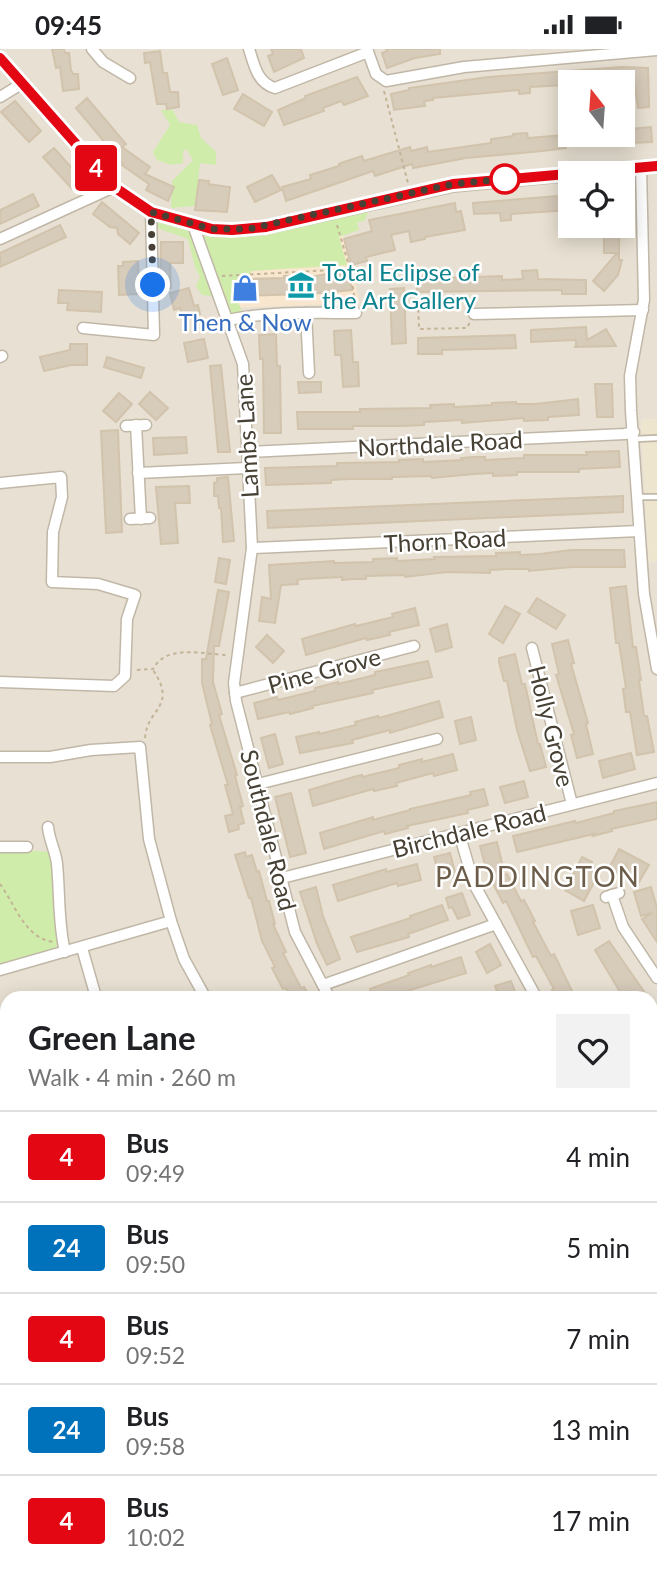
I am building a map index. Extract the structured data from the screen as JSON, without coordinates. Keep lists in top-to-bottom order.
{
  "streets": {
    "street": [
      "Lambs Lane",
      "Northdale Road",
      "Thorn Road",
      "Pine Grove",
      "Holly Grove",
      "Southdale Road",
      "Birchdale Road"
    ]
  },
  "crossings": [
    ["Lambs Lane", "Northdale Road"],
    ["Lambs Lane", "Thorn Road"],
    ["Lambs Lane", "Southdale Road"],
    ["Pine Grove", "Southdale Road"],
    ["Holly Grove", "Birchdale Road"],
    ["Southdale Road", "Birchdale Road"]
  ],
  "districts": ["PADDINGTON"],
  "places": {
    "museum": ["Total Eclipse of the Art Gallery"],
    "shop": ["Then & Now"]
  },
  "lines": ["bus line 4"],
  "north": "top",
  "page": {
    "status": "09:45",
    "on_map": "4",
    "heading": ["Green Lane", "Walk · 4 min · 260 m"],
    "list": [
      {
        "mark": "4",
        "name": "Bus",
        "note": "09:49",
        "value": "4 min"
      },
      {
        "mark": "24",
        "name": "Bus",
        "note": "09:50",
        "value": "5 min"
      },
      {
        "mark": "4",
        "name": "Bus",
        "note": "09:52",
        "value": "7 min"
      },
      {
        "mark": "24",
        "name": "Bus",
        "note": "09:58",
        "value": "13 min"
      },
      {
        "mark": "4",
        "name": "Bus",
        "note": "10:02",
        "value": "17 min"
      }
    ]
  }
}
